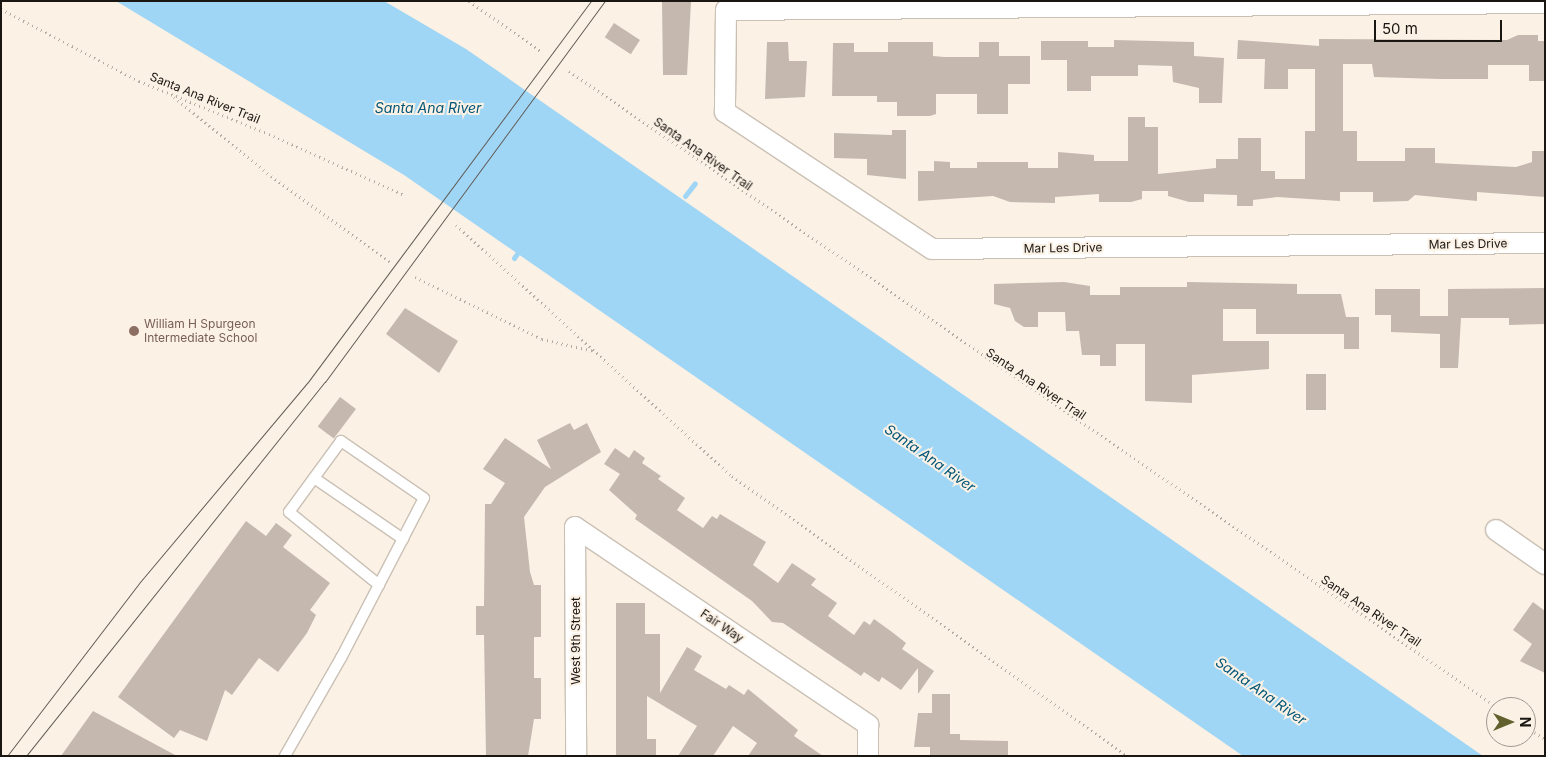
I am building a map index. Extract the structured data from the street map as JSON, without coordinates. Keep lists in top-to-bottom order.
{
  "streets": {
    "street": ["Mar Les Drive", "Fair Way", "West 9th Street"],
    "path": ["Santa Ana River Trail"]
  },
  "crossings": [
    ["Fair Way", "West 9th Street"]
  ],
  "water": ["Santa Ana River"],
  "places": ["William H Spurgeon Intermediate School"],
  "scale_bar": "50 m",
  "north": "right"
}
